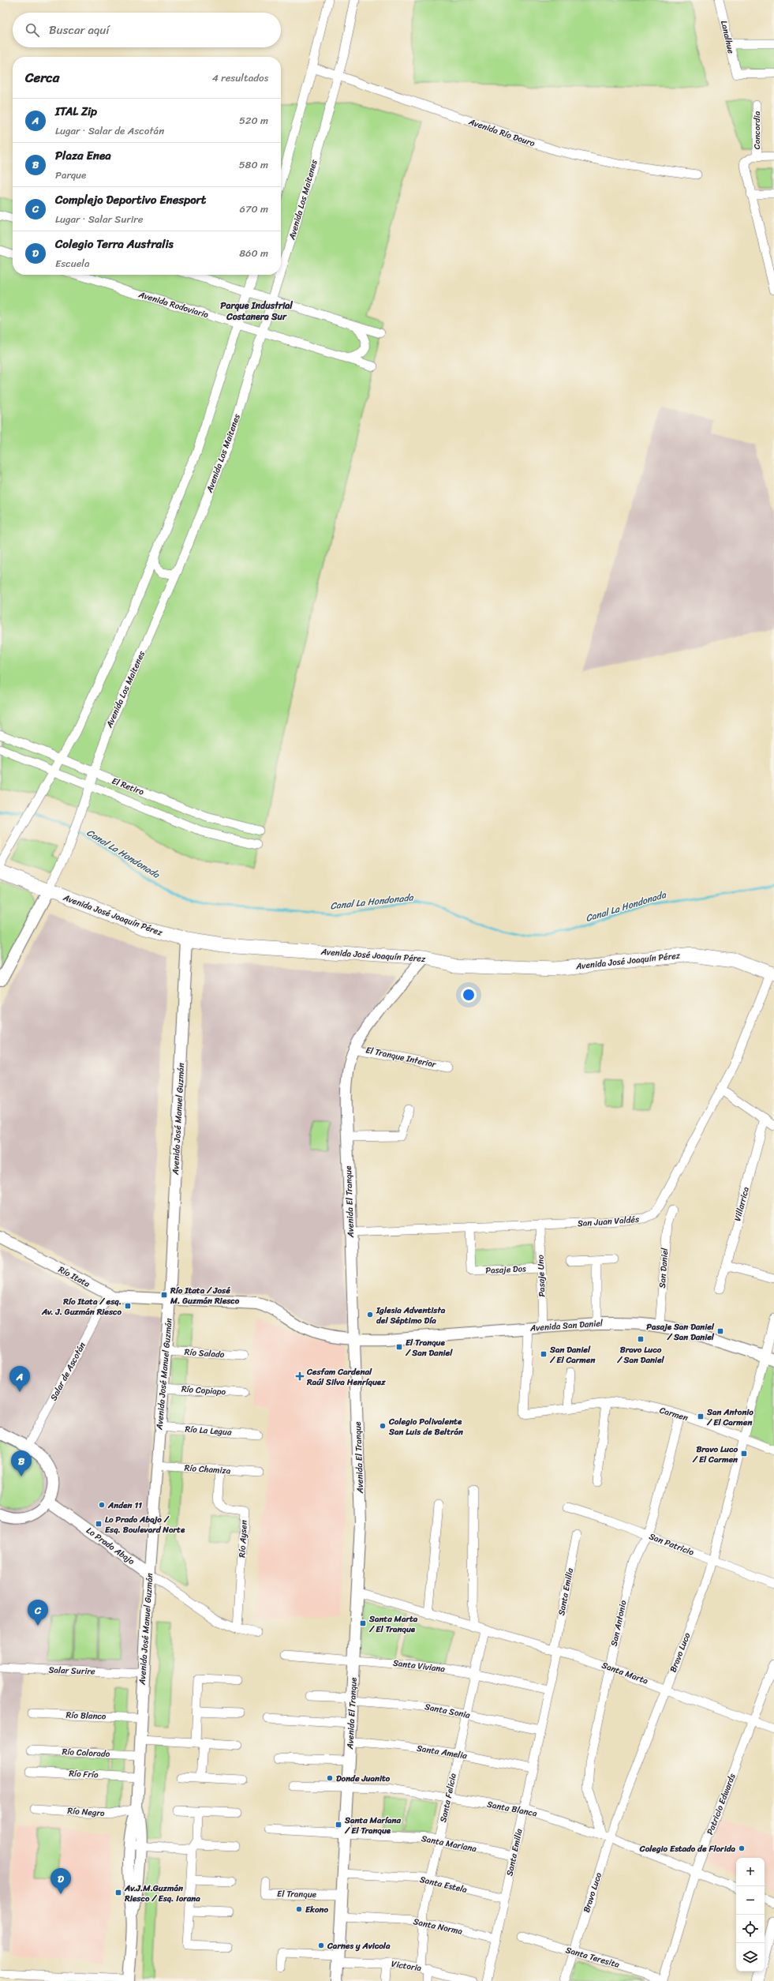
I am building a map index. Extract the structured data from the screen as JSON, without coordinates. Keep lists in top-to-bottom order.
{
  "streets": {
    "main road": ["Avenida José Joaquín Pérez"],
    "street": [
      "Lanalhue",
      "Concordia",
      "Avenida Río Douro",
      "Avenida Los Maitenes",
      "Avenida Rodoviario",
      "El Retiro",
      "El Tranque Interior",
      "Avenida José Manuel Guzmán",
      "Avenida El Tranque",
      "Villarrica",
      "San Juan Valdés",
      "San Daniel",
      "Pasaje Dos",
      "Pasaje Uno",
      "Río Itata",
      "Avenida San Daniel",
      "Río Salado",
      "Salar de Ascotán",
      "Río Copiapo",
      "Carmen",
      "Río La Legua",
      "Río Chamiza",
      "Río Aysen",
      "San Patricio",
      "Lo Prado Abajo",
      "Santa Emilia",
      "San Antonio",
      "Bravo Luco",
      "Santa Viviana",
      "Salar Surire",
      "Santa Marta",
      "Santa Sonia",
      "Río Blanco",
      "Santa Amelia",
      "Río Colorado",
      "Río Frío",
      "Santa Felicia",
      "Patricio Edwards",
      "Santa Blanca",
      "Río Negro",
      "Santa Mariana",
      "Santa Estela",
      "El Tranque",
      "Santa Norma",
      "Santa Teresita",
      "Victoria"
    ]
  },
  "crossings": [
    ["Avenida Río Douro", "Avenida Los Maitenes"],
    ["Avenida Los Maitenes", "Avenida Rodoviario"],
    ["Avenida Los Maitenes", "El Retiro"],
    ["Avenida Los Maitenes", "Avenida José Joaquín Pérez"],
    ["Avenida José Joaquín Pérez", "Avenida José Manuel Guzmán"],
    ["Avenida José Joaquín Pérez", "Avenida El Tranque"],
    ["Avenida José Joaquín Pérez", "San Juan Valdés"],
    ["El Tranque Interior", "Avenida El Tranque"],
    ["Avenida José Manuel Guzmán", "Río Itata"],
    ["Avenida José Manuel Guzmán", "Río Salado"],
    ["Avenida José Manuel Guzmán", "Río Copiapo"],
    ["Avenida José Manuel Guzmán", "Río La Legua"],
    ["Avenida José Manuel Guzmán", "Río Chamiza"],
    ["Avenida José Manuel Guzmán", "Lo Prado Abajo"],
    ["Avenida José Manuel Guzmán", "Salar Surire"],
    ["Avenida José Manuel Guzmán", "Río Blanco"],
    ["Avenida José Manuel Guzmán", "Río Colorado"],
    ["Avenida José Manuel Guzmán", "Río Frío"],
    ["Avenida José Manuel Guzmán", "Río Negro"],
    ["Avenida El Tranque", "San Juan Valdés"],
    ["Avenida El Tranque", "Río Itata"],
    ["Avenida El Tranque", "Avenida San Daniel"],
    ["Avenida El Tranque", "Santa Viviana"],
    ["Avenida El Tranque", "Santa Marta"],
    ["Avenida El Tranque", "Santa Sonia"],
    ["Avenida El Tranque", "Santa Amelia"],
    ["Avenida El Tranque", "Santa Blanca"],
    ["Avenida El Tranque", "Santa Mariana"],
    ["Avenida El Tranque", "Santa Estela"],
    ["Avenida El Tranque", "El Tranque"],
    ["Avenida El Tranque", "Santa Norma"],
    ["Avenida El Tranque", "Victoria"],
    ["San Juan Valdés", "Pasaje Dos"],
    ["San Juan Valdés", "Pasaje Uno"],
    ["San Daniel", "Avenida San Daniel"],
    ["Pasaje Dos", "Pasaje Uno"],
    ["Pasaje Uno", "Avenida San Daniel"],
    ["Río Itata", "Avenida San Daniel"],
    ["Río Itata", "Salar de Ascotán"],
    ["Avenida San Daniel", "Carmen"],
    ["Avenida San Daniel", "Bravo Luco"],
    ["Carmen", "San Antonio"],
    ["Carmen", "Bravo Luco"],
    ["Río Chamiza", "Río Aysen"],
    ["Río Aysen", "Lo Prado Abajo"],
    ["San Patricio", "San Antonio"],
    ["San Patricio", "Bravo Luco"],
    ["Santa Emilia", "Santa Viviana"],
    ["Santa Emilia", "Santa Marta"],
    ["Santa Emilia", "Santa Sonia"],
    ["Santa Emilia", "Santa Amelia"],
    ["Santa Emilia", "Santa Blanca"],
    ["Santa Emilia", "Santa Mariana"],
    ["Santa Emilia", "Santa Estela"],
    ["Santa Emilia", "Santa Norma"],
    ["San Antonio", "Bravo Luco"],
    ["San Antonio", "Santa Marta"],
    ["San Antonio", "Santa Blanca"],
    ["Bravo Luco", "Santa Marta"],
    ["Bravo Luco", "Santa Blanca"],
    ["Bravo Luco", "Santa Teresita"],
    ["Santa Viviana", "Santa Felicia"],
    ["Santa Marta", "Santa Felicia"],
    ["Santa Marta", "Patricio Edwards"],
    ["Santa Sonia", "Santa Felicia"],
    ["Santa Amelia", "Santa Felicia"],
    ["Santa Felicia", "Santa Blanca"],
    ["Santa Felicia", "Santa Mariana"],
    ["Santa Felicia", "Santa Estela"],
    ["Santa Felicia", "Santa Norma"],
    ["Santa Felicia", "Victoria"],
    ["Patricio Edwards", "Santa Blanca"],
    ["Patricio Edwards", "Santa Teresita"]
  ],
  "districts": ["Parque Industrial Costanera Sur"],
  "water": ["Canal La Hondonada"],
  "places": {
    "transit": [
      "Río Itata / José M. Guzmán Riesco",
      "Río Itata / esq. Av. J. Guzmán Riesco",
      "Pasaje San Daniel / San Daniel",
      "Bravo Luco / San Daniel",
      "El Tranque / San Daniel",
      "San Daniel / El Carmen",
      "San Antonio / El Carmen",
      "Bravo Luco / El Carmen",
      "Lo Prado Abajo / Esq. Boulevard Norte",
      "Santa Marta / El Tranque",
      "Santa Maríana / El Tranque",
      "Av.J.M.Guzmán Riesco / Esq. Iorana"
    ],
    "other": [
      "Iglesia Adventista del Séptimo Día",
      "Colegio Polivalente San Luis de Beltrán",
      "Anden 11",
      "Donde Juanito",
      "Colegio Estado de Florida",
      "Ekono",
      "Carnes y Avicola"
    ],
    "health": ["Cesfam Cardenal Raúl Silva Henríquez"]
  },
  "page": {
    "search": "Buscar aquí",
    "heading": ["Cerca", "4 resultados"],
    "list": [
      {
        "mark": "A",
        "name": "ITAL Zip",
        "note": "Lugar · Salar de Ascotán",
        "value": "520 m"
      },
      {
        "mark": "B",
        "name": "Plaza Enea",
        "note": "Parque",
        "value": "580 m"
      },
      {
        "mark": "C",
        "name": "Complejo Deportivo Enesport",
        "note": "Lugar · Salar Surire",
        "value": "670 m"
      },
      {
        "mark": "D",
        "name": "Colegio Terra Australis",
        "note": "Escuela",
        "value": "860 m"
      }
    ],
    "pins": [
      "A",
      "B",
      "C",
      "D"
    ],
    "map_buttons": ["+", "−"]
  }
}
